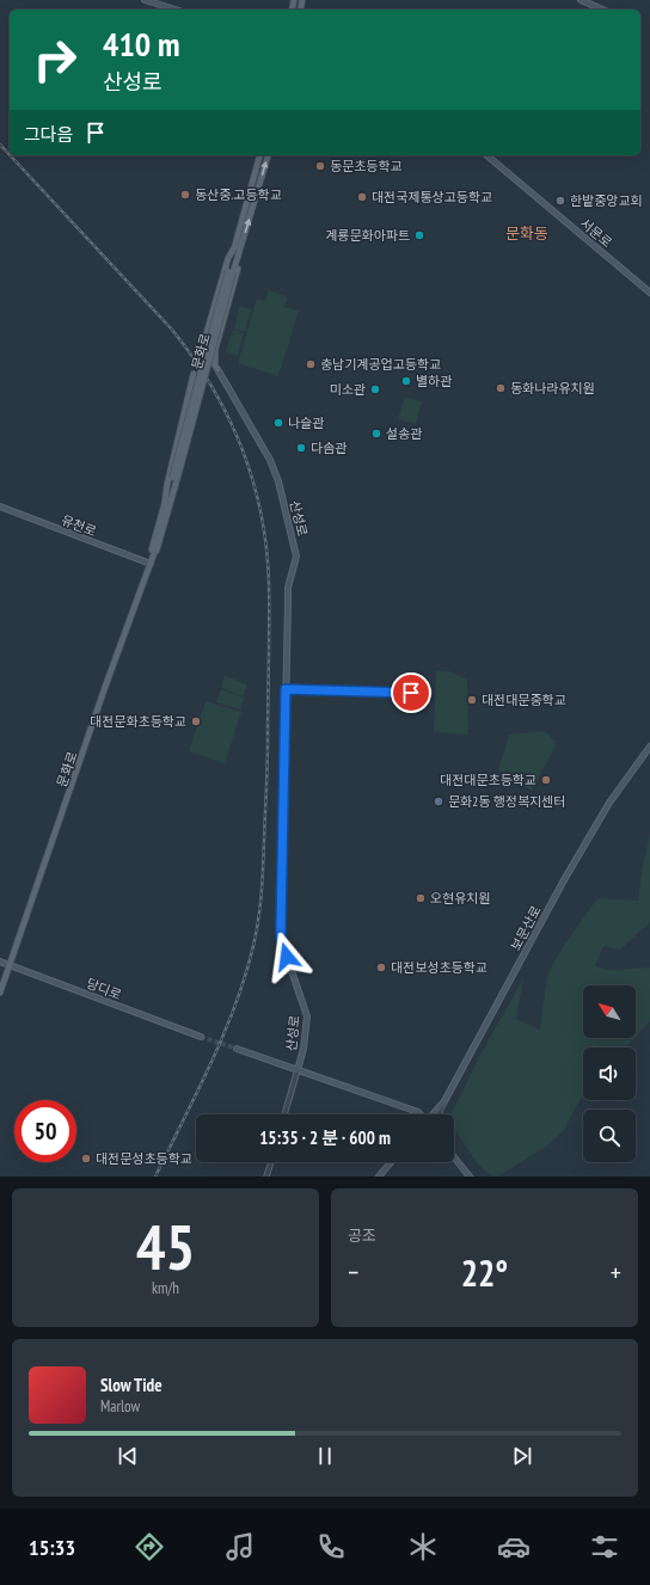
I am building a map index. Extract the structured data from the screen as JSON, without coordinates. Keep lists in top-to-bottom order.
{
  "streets": {
    "main road": [
      "서문로",
      "문화로",
      "산성로",
      "유천로",
      "보문산로",
      "당디로"
    ]
  },
  "crossings": [
    ["문화로", "유천로"],
    ["문화로", "당디로"]
  ],
  "districts": ["문화동"],
  "places": [
    "동문초등학교",
    "동산중.고등학교",
    "대전국제통상고등학교",
    "한밭중앙교회",
    "계룡문화아파트",
    "충남기계공업고등학교",
    "별하관",
    "동화나라유치원",
    "미소관",
    "나슬관",
    "설송관",
    "다솜관",
    "대전대문중학교",
    "대전문화초등학교",
    "대전대문초등학교",
    "문화2동 행정복지센터",
    "오현유치원",
    "대전보성초등학교",
    "대전문성초등학교"
  ],
  "north": "top left",
  "page": {
    "turn": ["410 m", "산성로"],
    "then": "그다음",
    "limit": "50",
    "trip": "15:35 · 2 분 · 600 m",
    "tile": [
      ["45", "km/h"],
      "공조"
    ],
    "heat": ["−", "22°", "+"],
    "song": ["Slow Tide", "Marlow"],
    "tabs": "15:33"
  }
}
